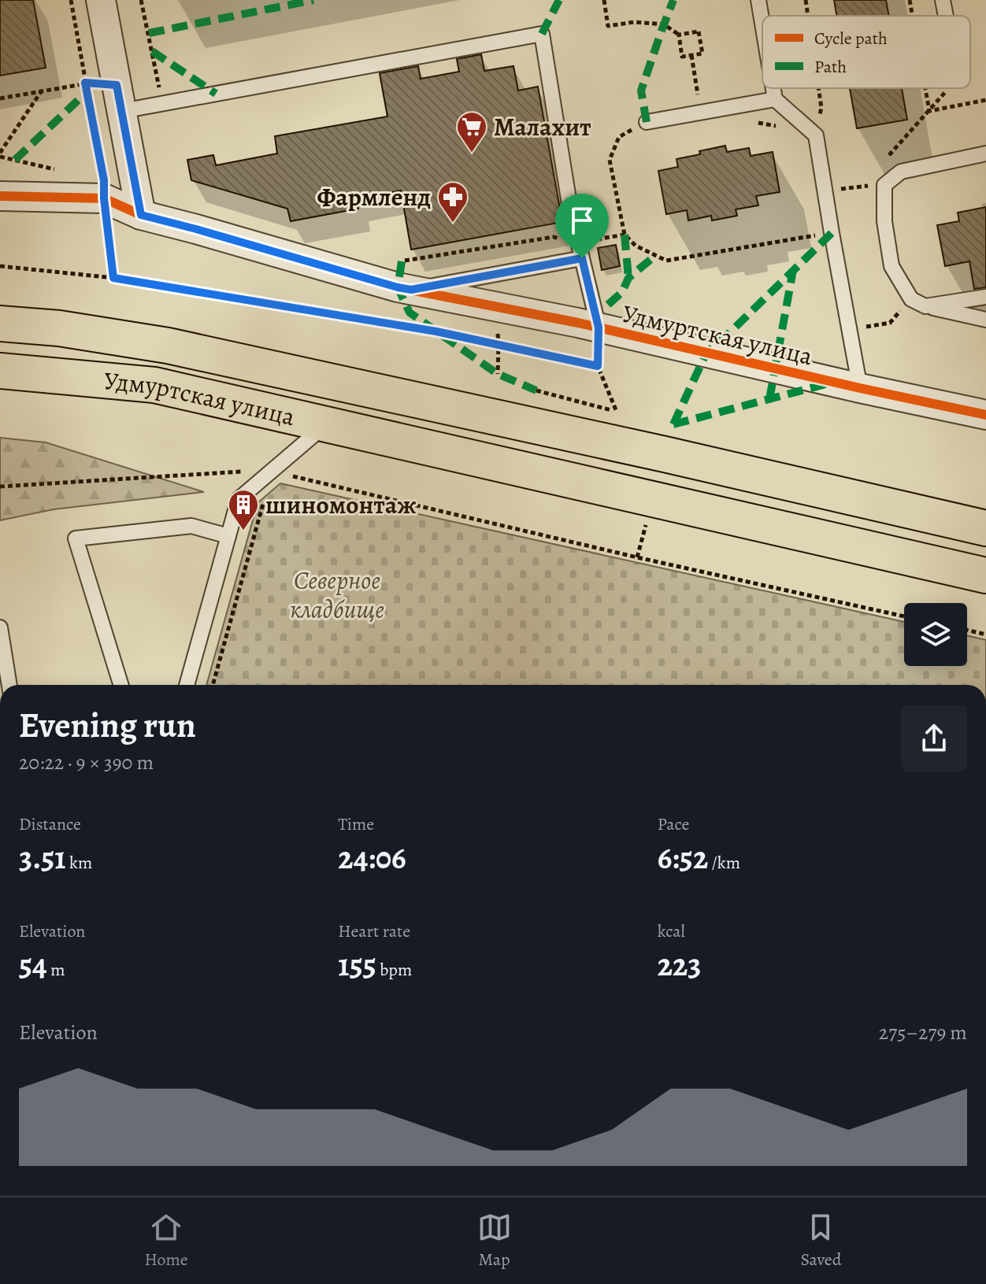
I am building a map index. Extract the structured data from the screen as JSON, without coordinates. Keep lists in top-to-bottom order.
{
  "streets": {
    "main road": ["Удмуртская улица"]
  },
  "parks": ["Северное кладбище"],
  "places": {
    "supermarket": ["Малахит"],
    "pharmacy": ["Фармленд"],
    "building": ["шиномонтаж"]
  },
  "legend": ["Cycle path", "Path"],
  "page": {
    "heading": ["Evening run", "20:22 · 9 × 390 m"],
    "stats": [
      ["Distance", "3.51 km"],
      ["Time", "24:06"],
      ["Pace", "6:52 /km"],
      ["Elevation", "54 m"],
      ["Heart rate", "155 bpm"],
      ["kcal", "223"]
    ],
    "chart": ["Elevation", "275–279 m"],
    "tabs": ["Home", "Map", "Saved"]
  }
}
